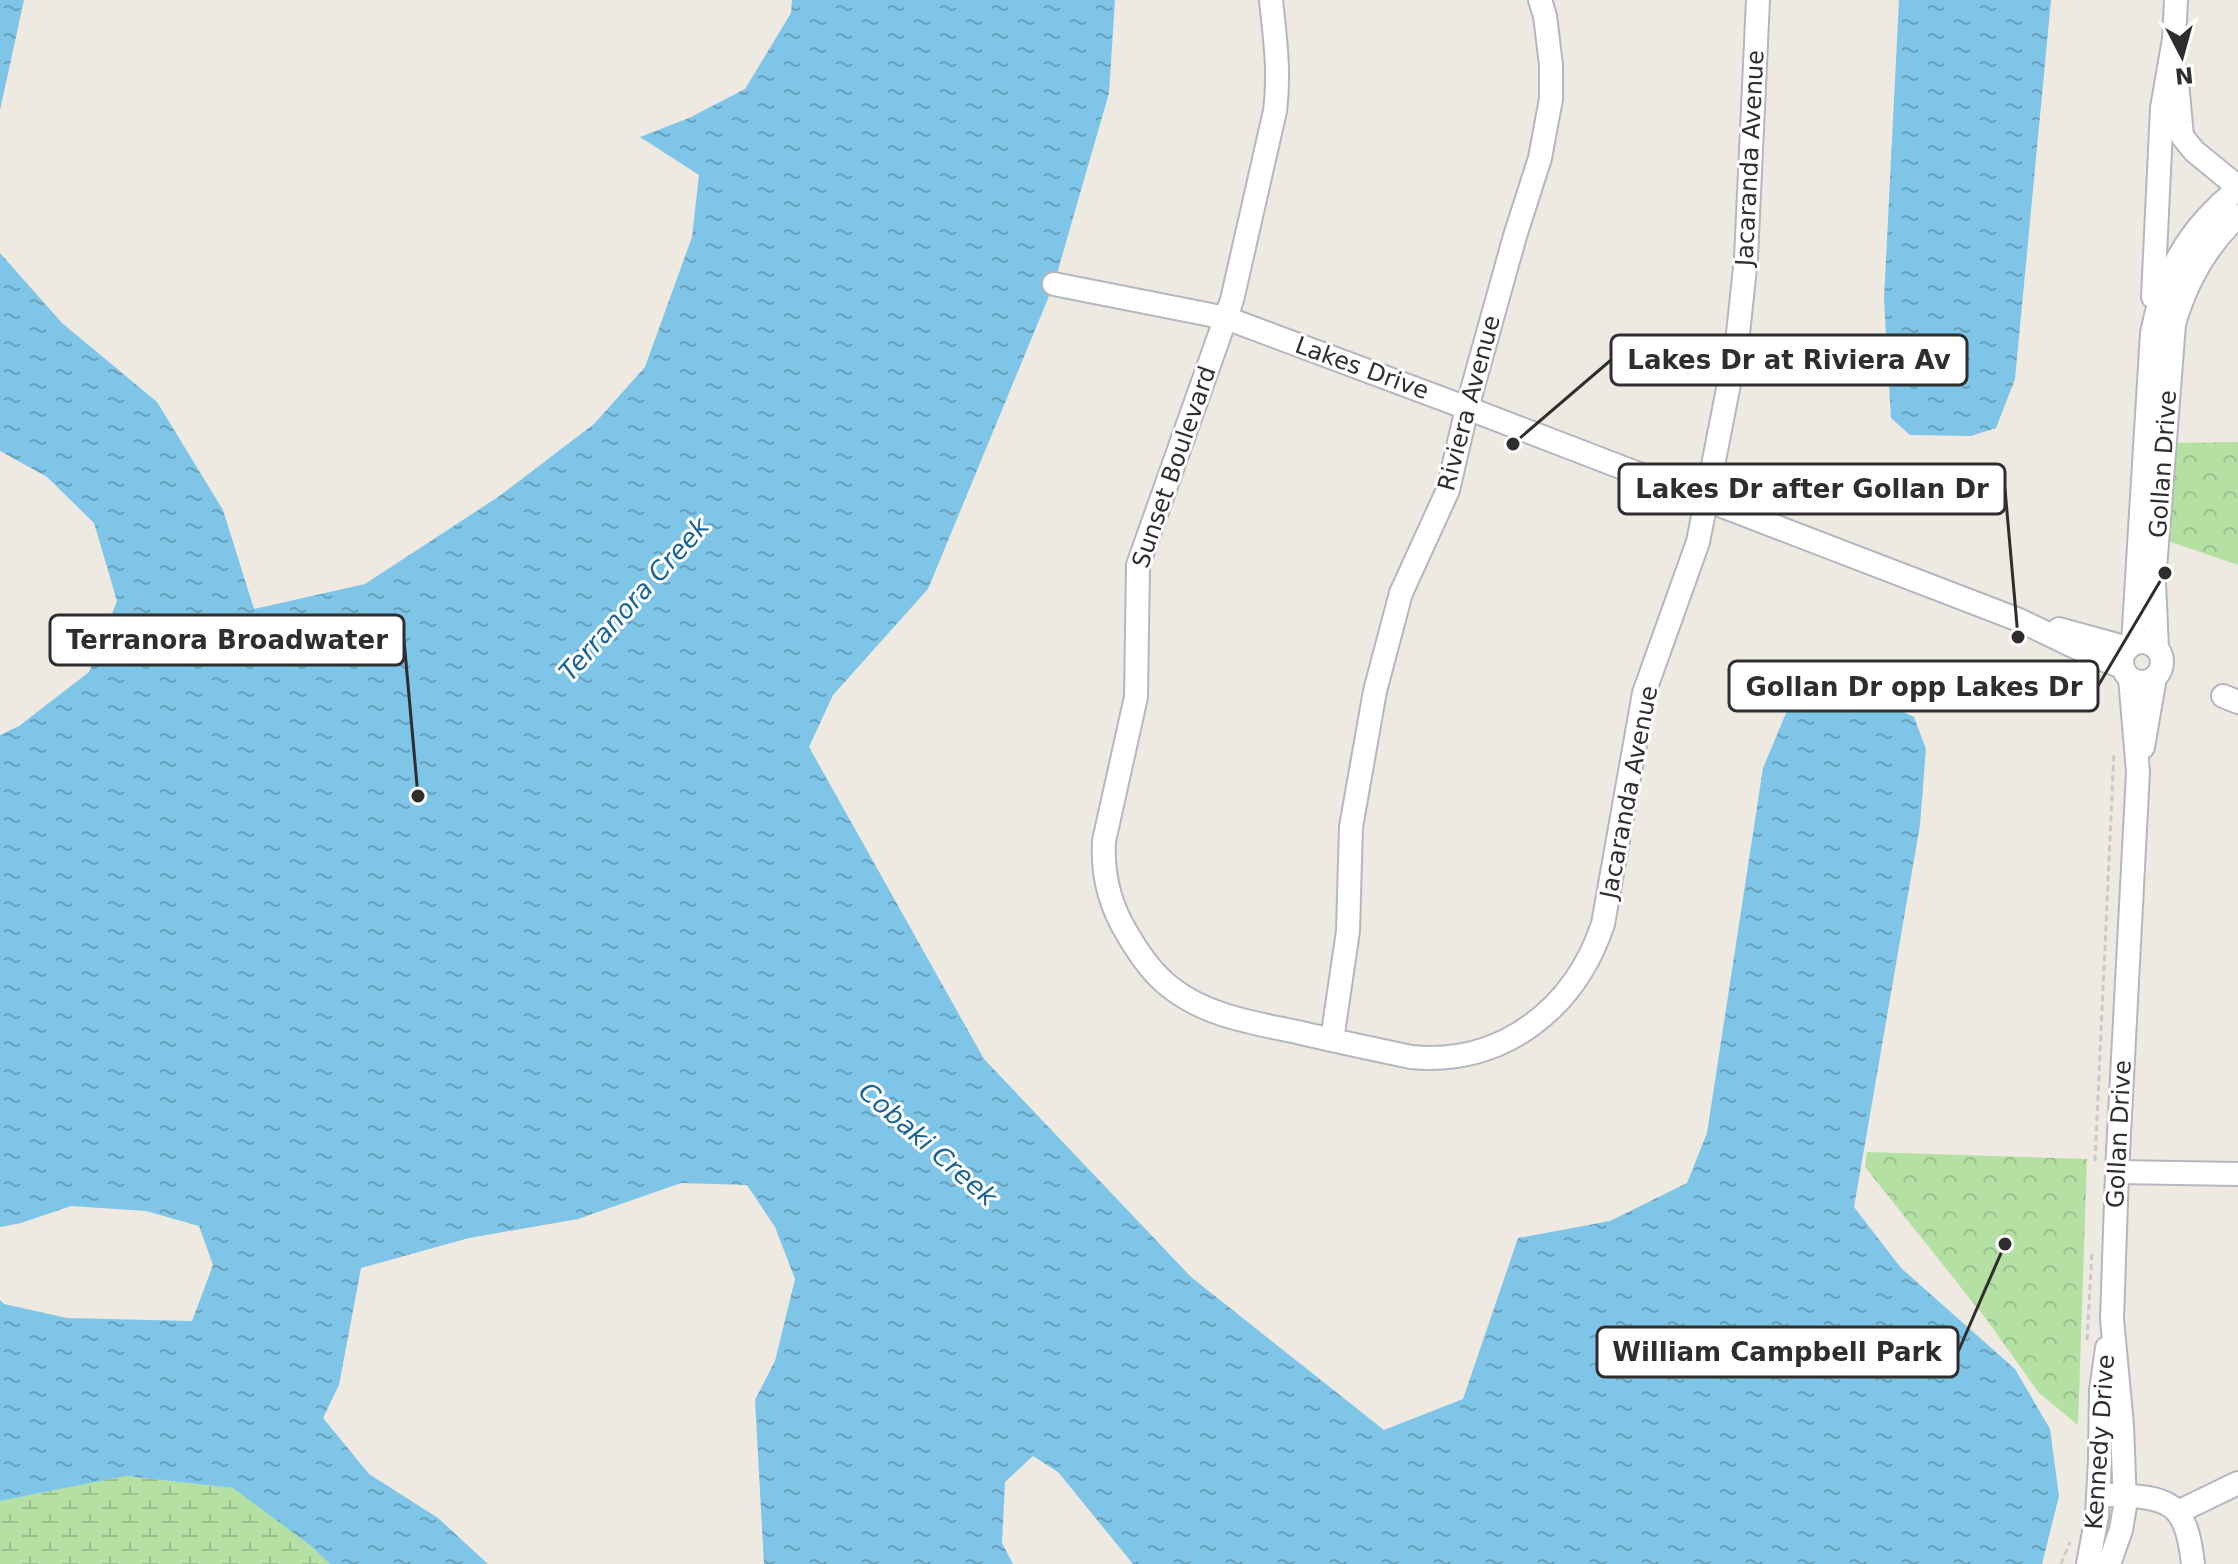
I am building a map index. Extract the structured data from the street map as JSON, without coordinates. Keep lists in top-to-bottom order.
{
  "streets": {
    "street": [
      "Jacaranda Avenue",
      "Lakes Drive",
      "Riviera Avenue",
      "Gollan Drive",
      "Sunset Boulevard",
      "Kennedy Drive"
    ]
  },
  "crossings": [
    ["Jacaranda Avenue", "Lakes Drive"],
    ["Jacaranda Avenue", "Riviera Avenue"],
    ["Jacaranda Avenue", "Sunset Boulevard"],
    ["Lakes Drive", "Riviera Avenue"],
    ["Lakes Drive", "Gollan Drive"],
    ["Lakes Drive", "Sunset Boulevard"],
    ["Riviera Avenue", "Sunset Boulevard"],
    ["Gollan Drive", "Kennedy Drive"]
  ],
  "water": ["Terranora Creek", "Cobaki Creek"],
  "places": [
    "Lakes Dr at Riviera Av",
    "Gollan Dr opp Lakes Dr",
    "Lakes Dr after Gollan Dr",
    "Terranora Broadwater",
    "William Campbell Park"
  ],
  "north": "bottom"
}
